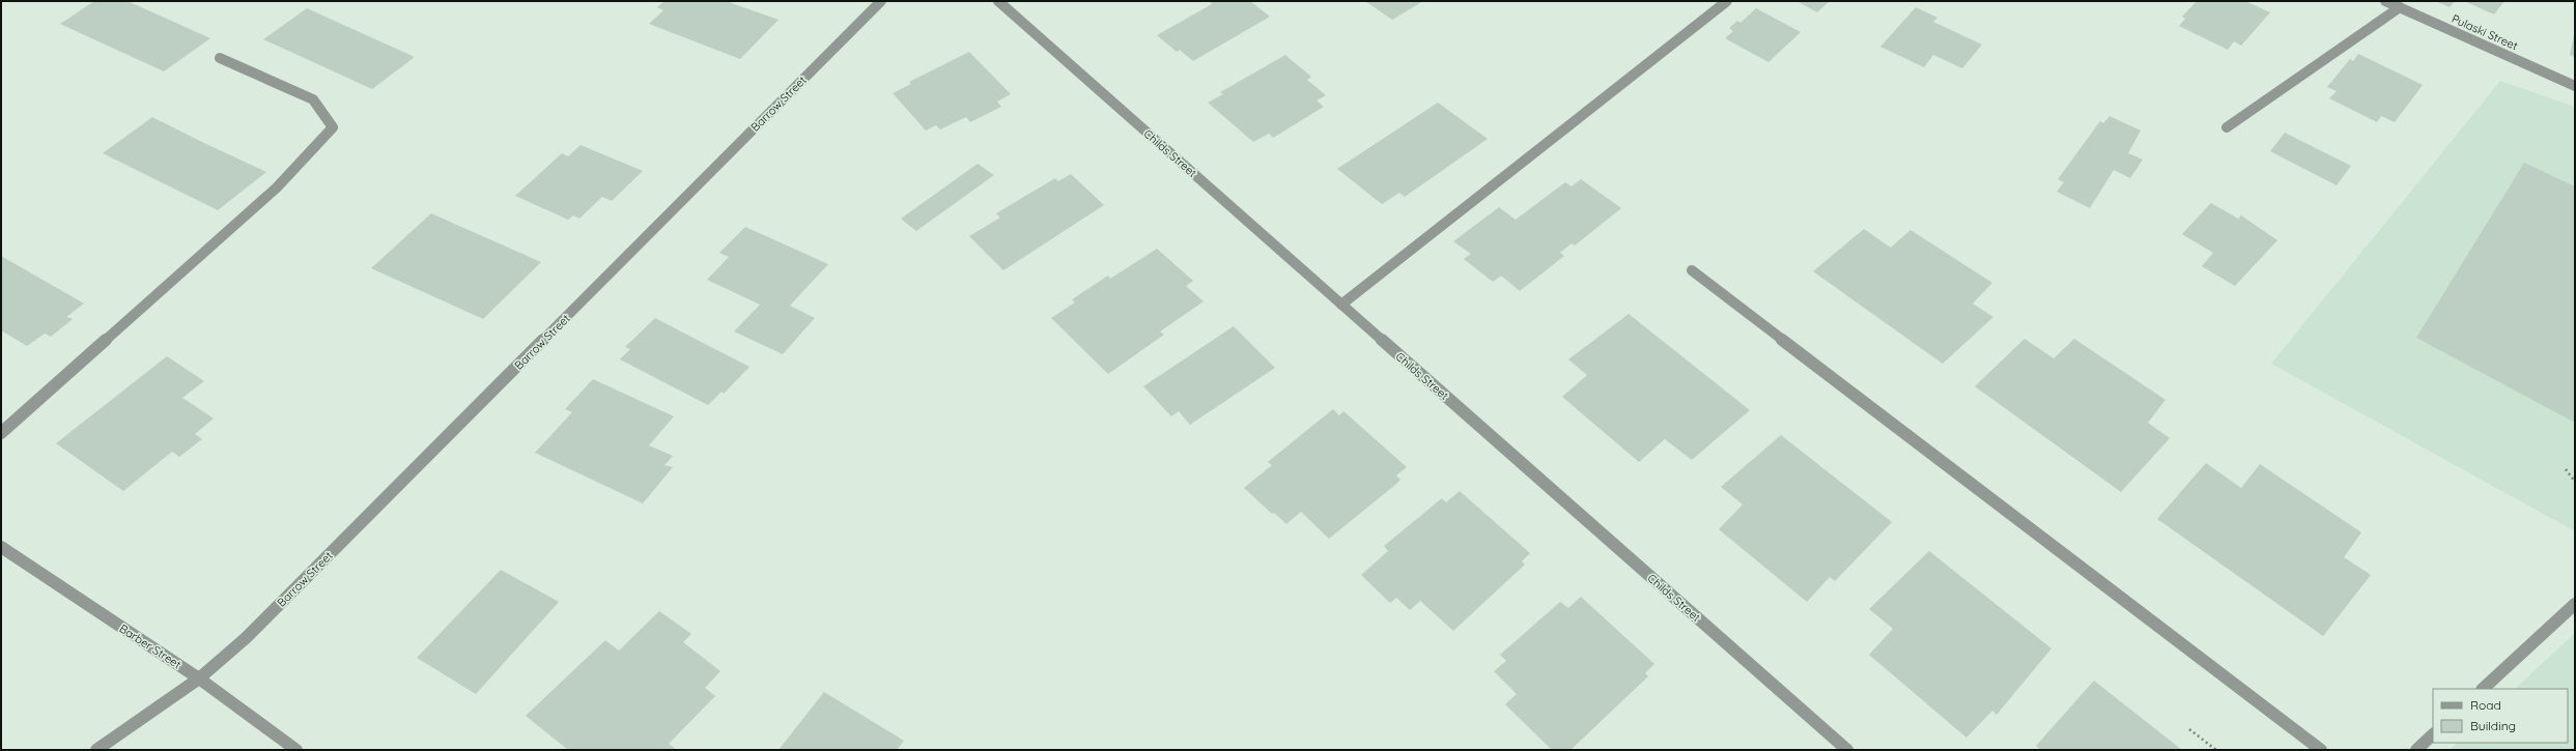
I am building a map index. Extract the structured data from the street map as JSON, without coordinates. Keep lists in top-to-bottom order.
{
  "streets": {
    "street": [
      "Pulaski Street",
      "Barrow Street",
      "Childs Street",
      "Barber Street"
    ]
  },
  "crossings": [
    ["Barrow Street", "Barber Street"]
  ],
  "legend": ["Road", "Building"]
}
